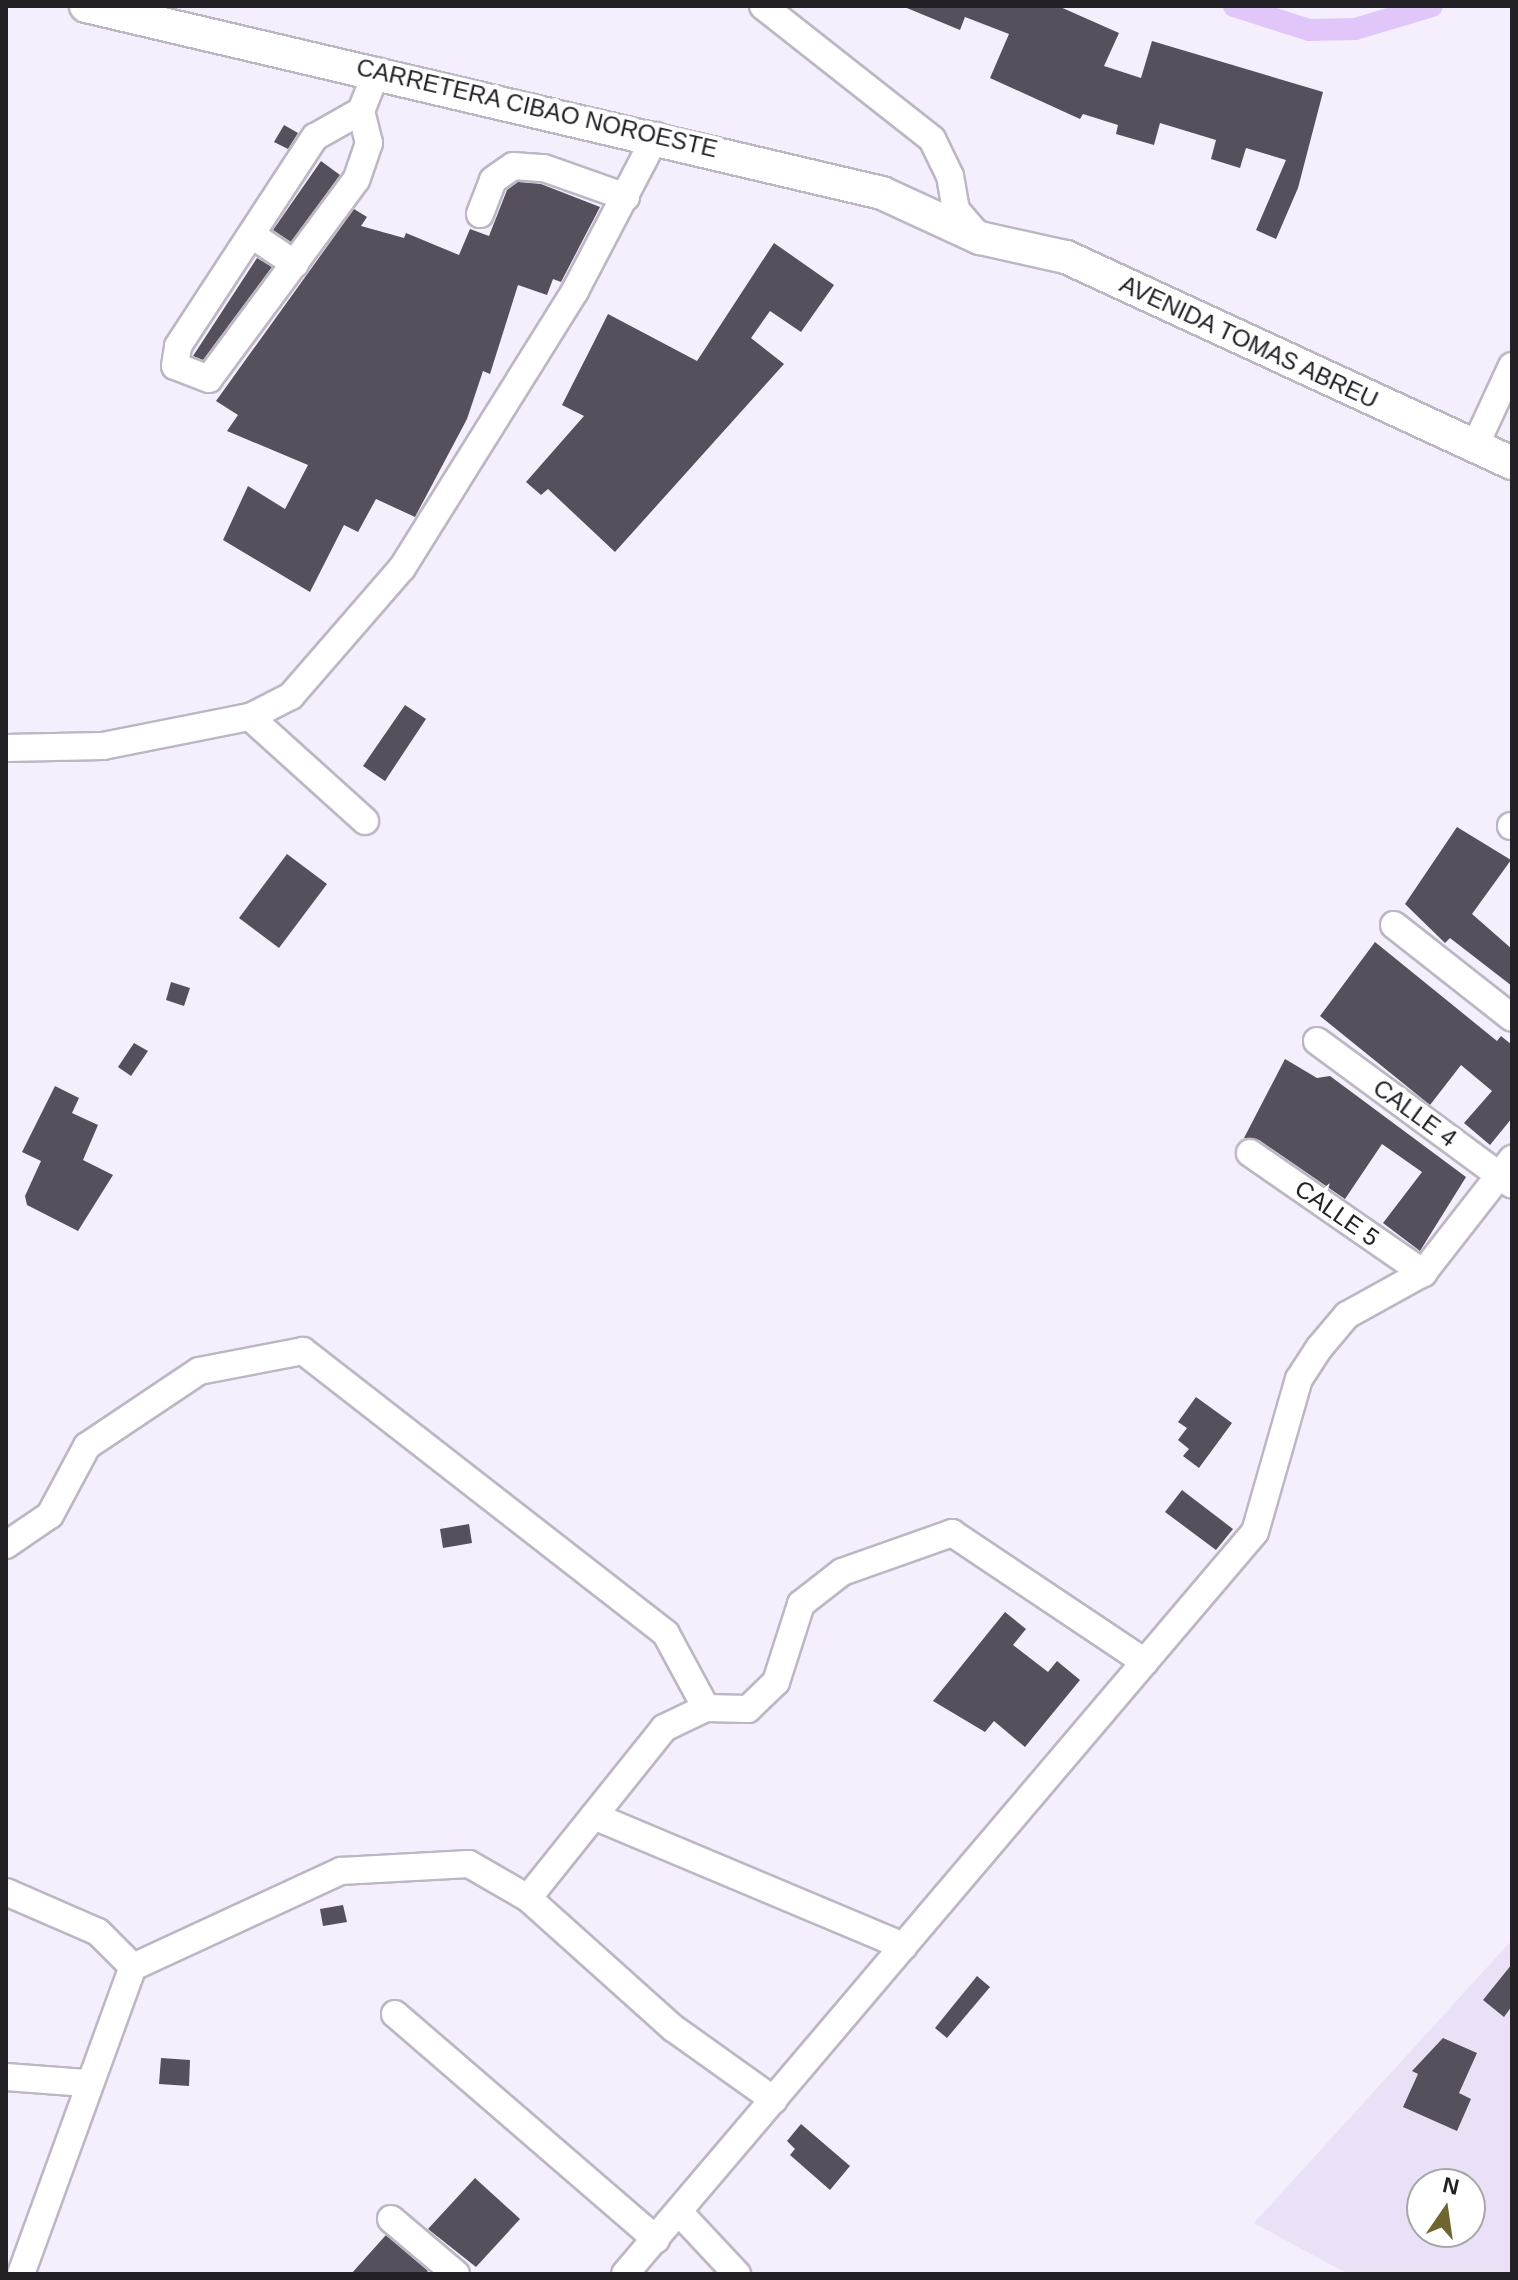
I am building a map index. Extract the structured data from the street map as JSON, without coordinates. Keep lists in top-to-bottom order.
{
  "streets": {
    "main road": ["CARRETERA CIBAO NOROESTE", "AVENIDA TOMAS ABREU"],
    "street": ["CALLE 4", "CALLE 5"]
  },
  "crossings": [
    ["CARRETERA CIBAO NOROESTE", "AVENIDA TOMAS ABREU"]
  ],
  "north": "top"
}
